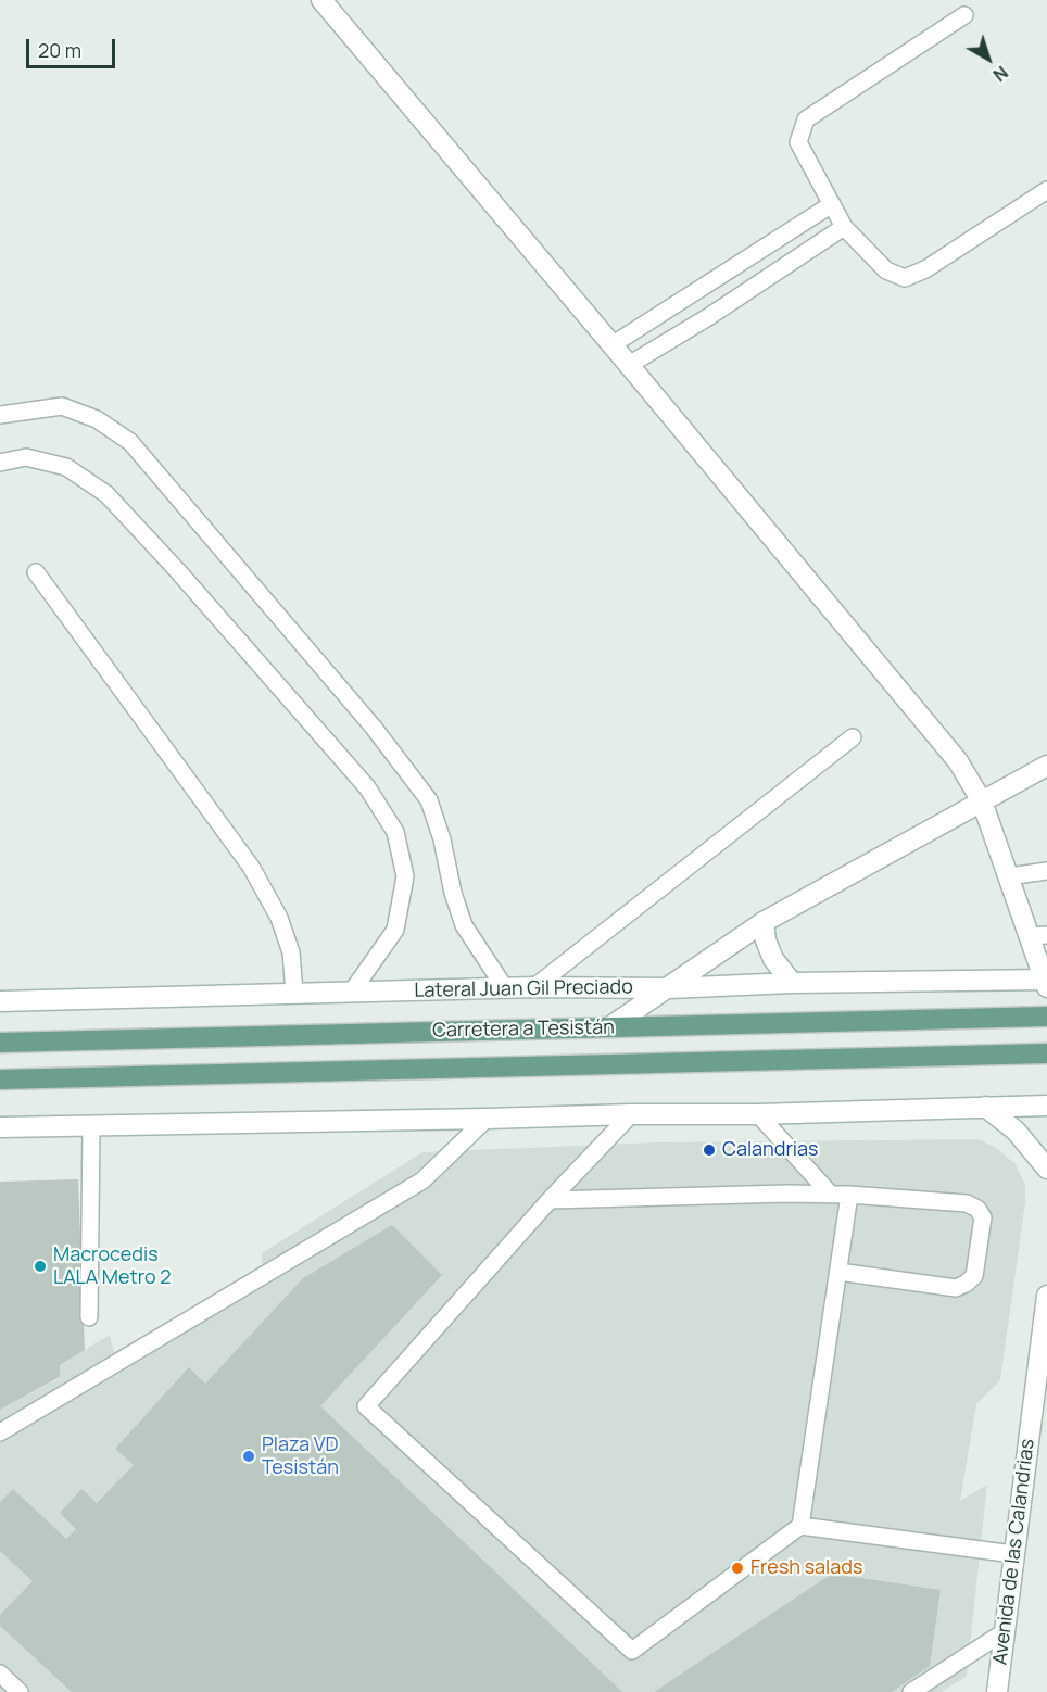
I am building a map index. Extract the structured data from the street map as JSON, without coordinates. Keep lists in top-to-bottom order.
{
  "streets": {
    "main road": ["Lateral Juan Gil Preciado", "Carretera a Tesistán", "Avenida de las Calandrias"]
  },
  "places": [
    "Calandrias",
    "Macrocedis LALA Metro 2",
    "Plaza VD Tesistán",
    "Fresh salads"
  ],
  "scale_bar": "20 m",
  "north": "bottom right"
}
